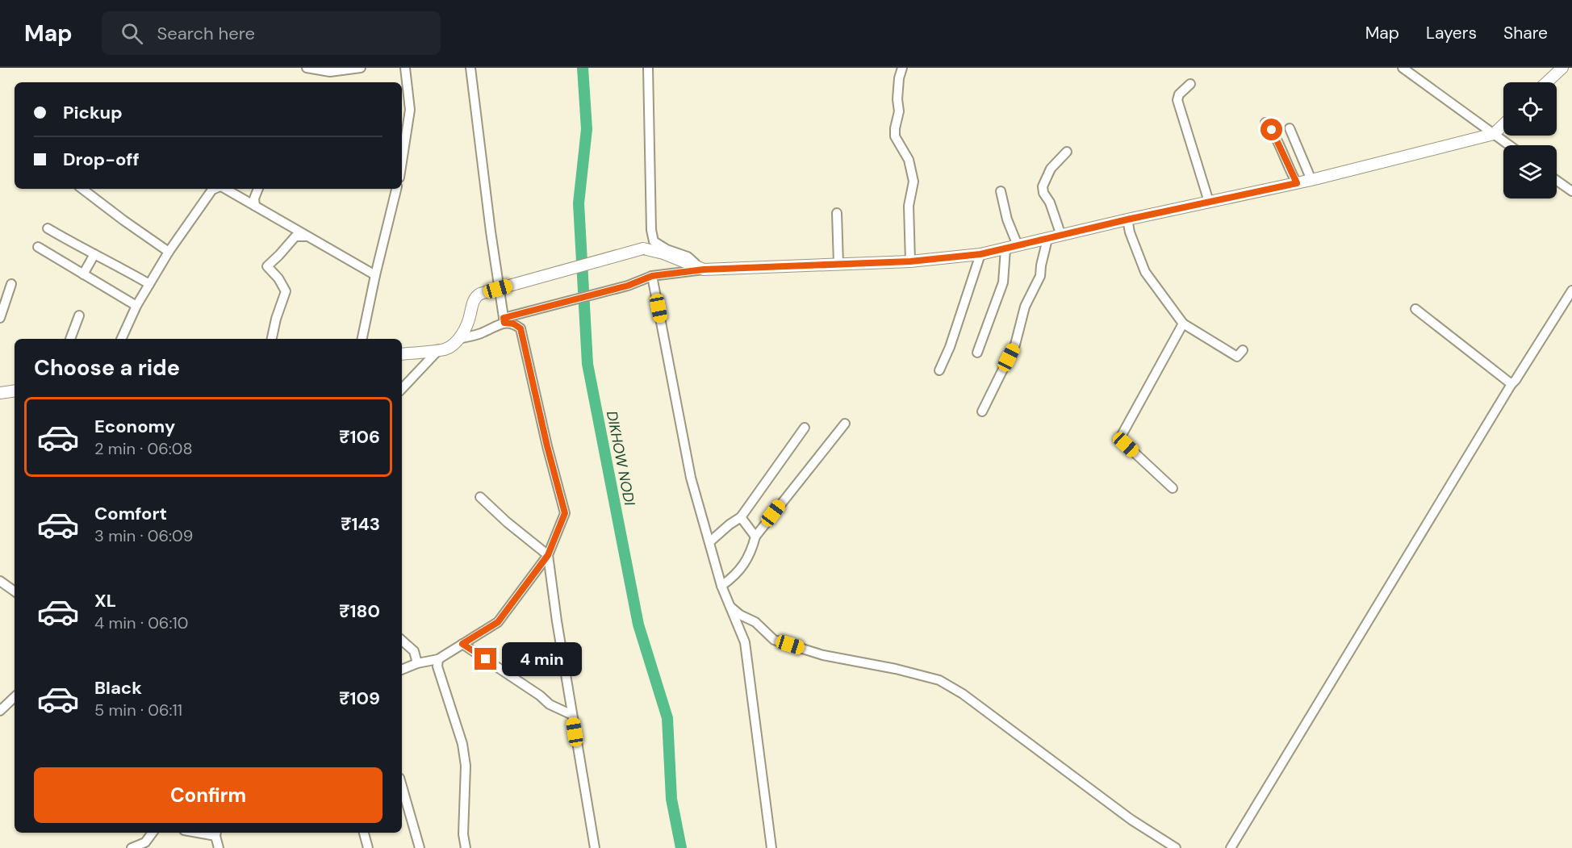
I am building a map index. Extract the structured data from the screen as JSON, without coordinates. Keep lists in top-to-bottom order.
{
  "water": ["DIKHOW NODI"],
  "page": {
    "header": "Map",
    "search": "Search here",
    "nav": ["Map", "Layers", "Share"],
    "banner": ["Pickup", "Drop-off"],
    "heading": "Choose a ride",
    "list": [
      {
        "name": "Economy",
        "note": "2 min · 06:08",
        "value": "₹106"
      },
      {
        "name": "Comfort",
        "note": "3 min · 06:09",
        "value": "₹143"
      },
      {
        "name": "XL",
        "note": "4 min · 06:10",
        "value": "₹180"
      },
      {
        "name": "Black",
        "note": "5 min · 06:11",
        "value": "₹109"
      }
    ],
    "bubble": "4 min",
    "buttons": "Confirm"
  }
}
